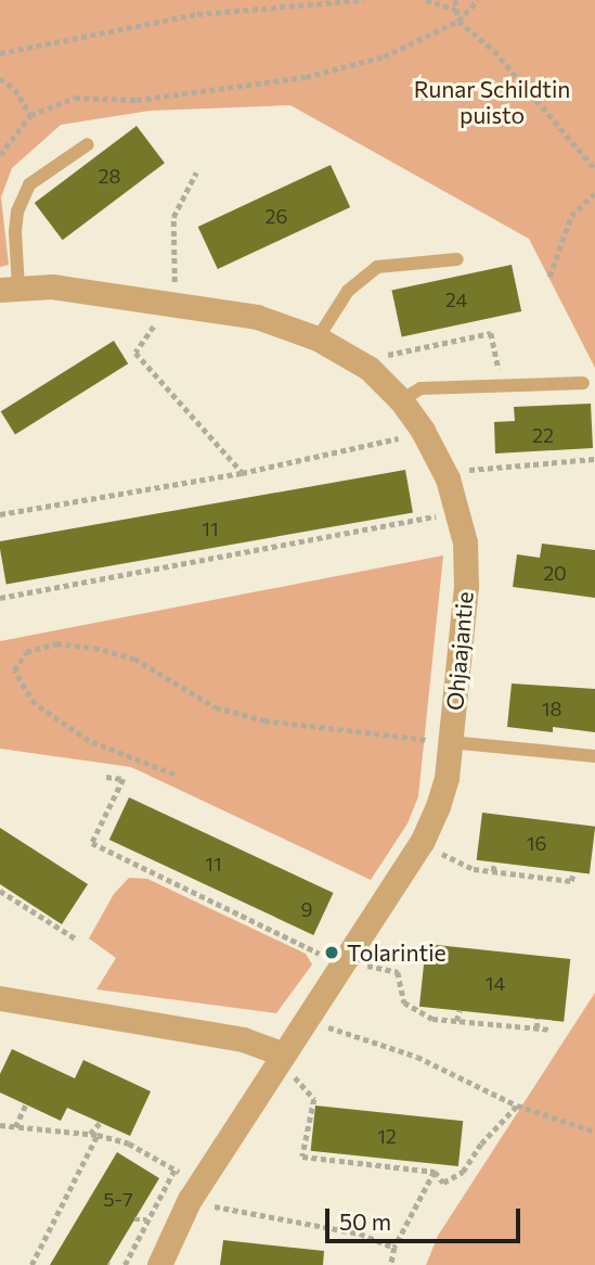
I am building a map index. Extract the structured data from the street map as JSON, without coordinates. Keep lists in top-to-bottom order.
{
  "streets": {
    "street": ["Ohjaajantie"]
  },
  "parks": ["Runar Schildtin puisto"],
  "places": ["Tolarintie"],
  "house_numbers": [
    "28",
    "26",
    "24",
    "22",
    "11",
    "20",
    "18",
    "16",
    "11",
    "9",
    "14",
    "12",
    "5-7"
  ],
  "scale_bar": "50 m"
}
